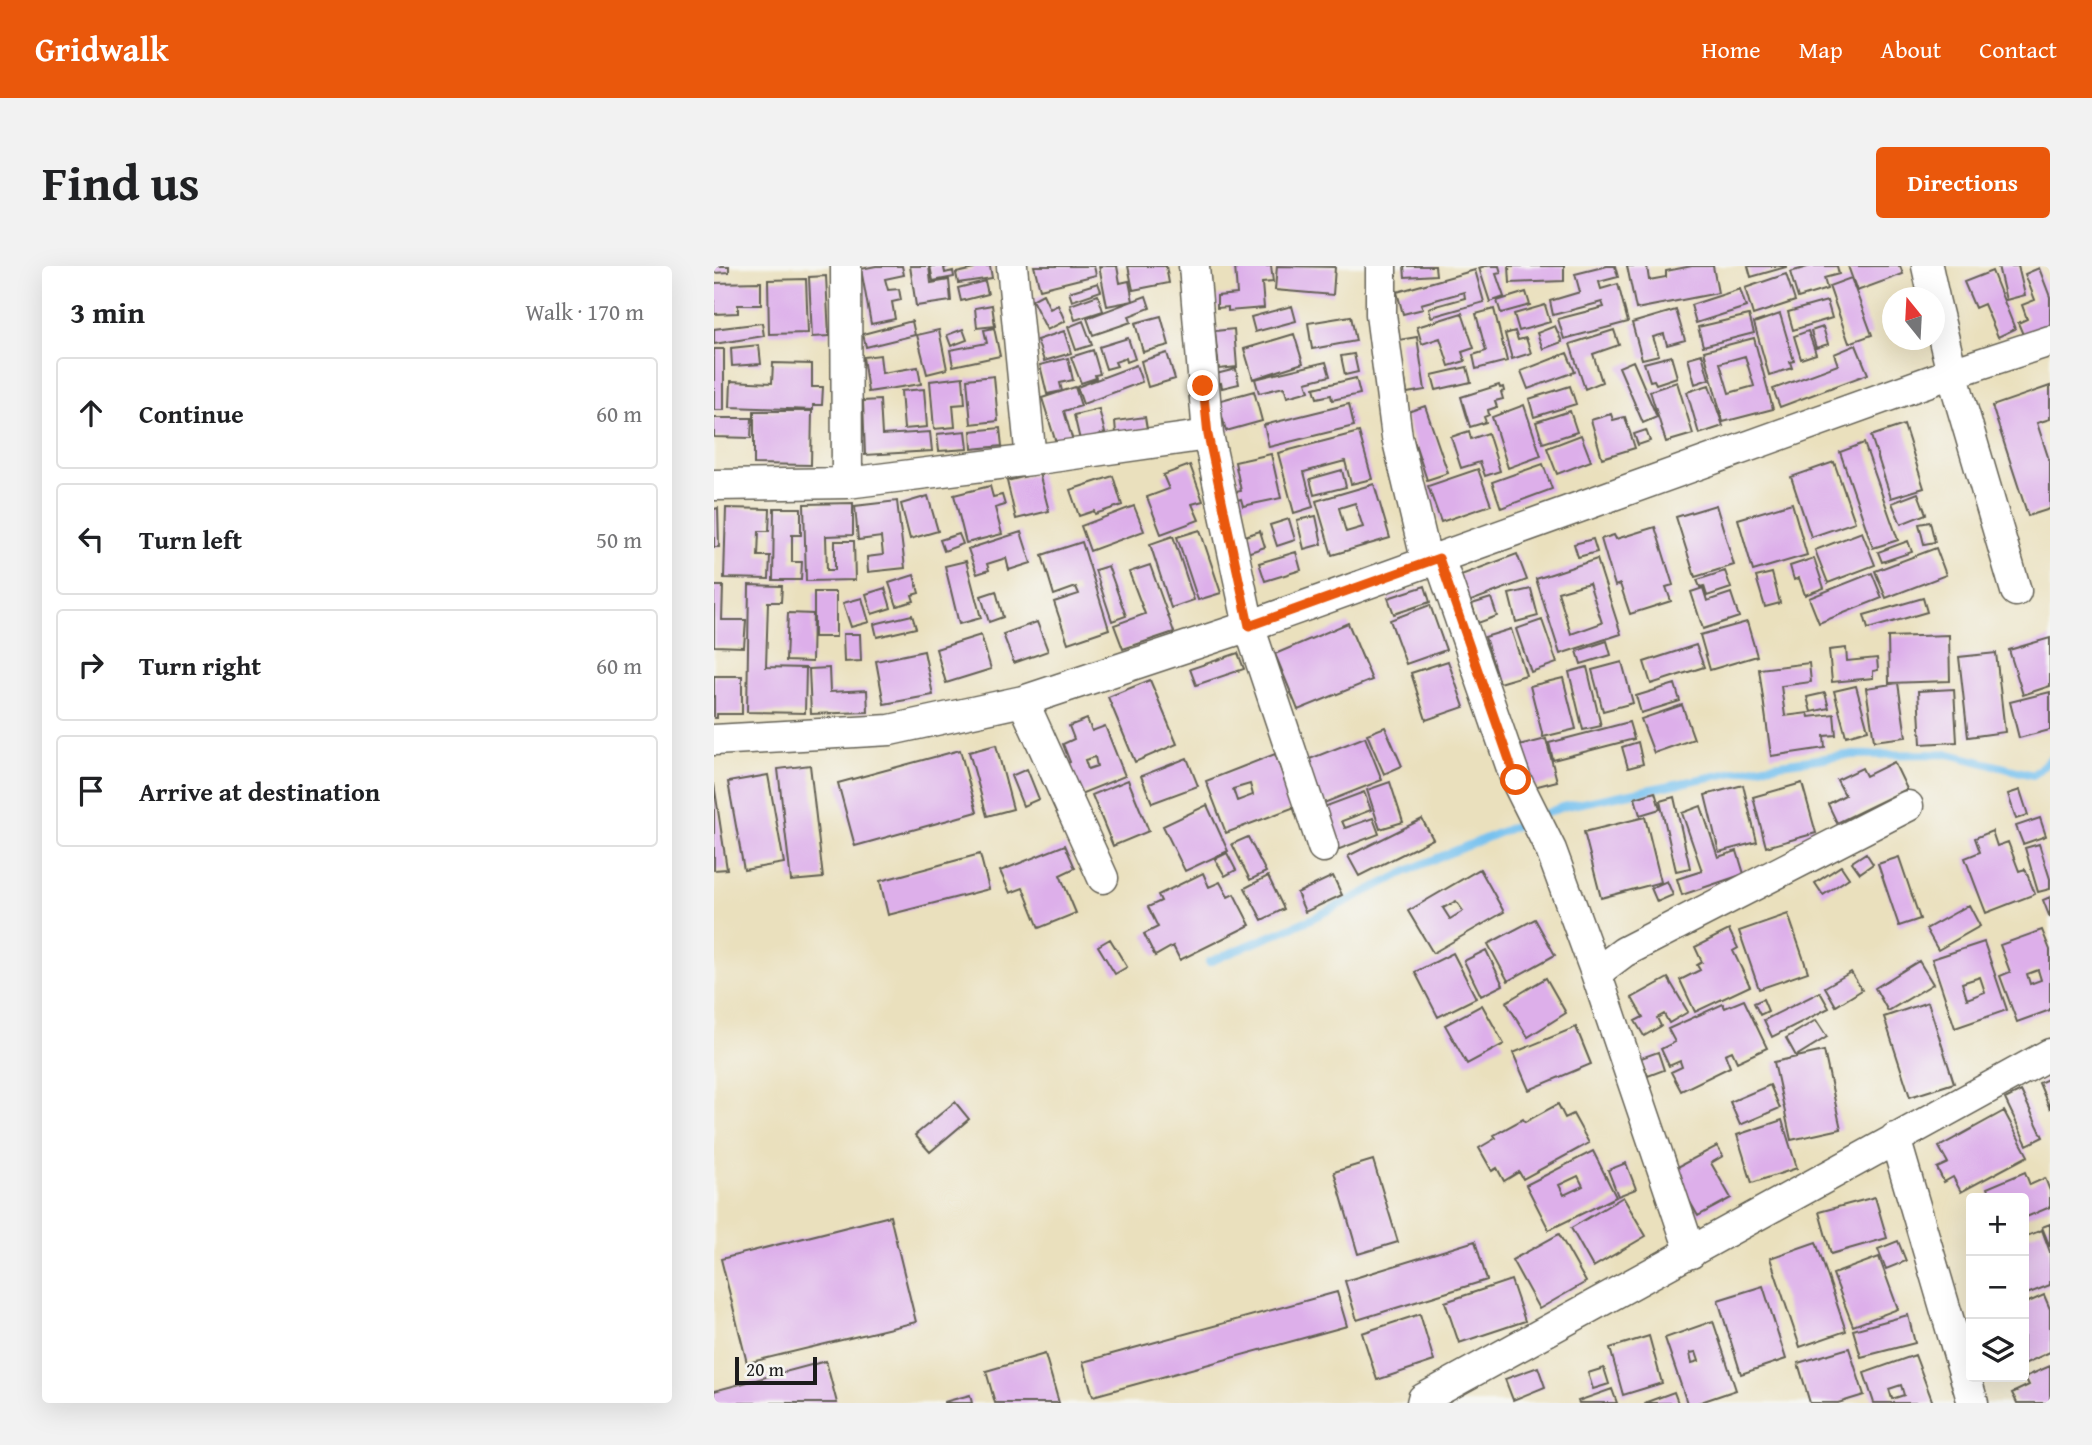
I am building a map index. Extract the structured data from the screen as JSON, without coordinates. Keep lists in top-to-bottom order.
{
  "scale_bar": "20 m",
  "north": "top",
  "page": {
    "header": "Gridwalk",
    "nav": [
      "Home",
      "Map",
      "About",
      "Contact"
    ],
    "title": "Find us",
    "buttons": "Directions",
    "heading": ["3 min", "Walk · 170 m"],
    "list": [
      ["Continue", "60 m"],
      ["Turn left", "50 m"],
      ["Turn right", "60 m"],
      "Arrive at destination"
    ],
    "map_buttons": ["+", "−"],
    "scale": "20 m"
  }
}
